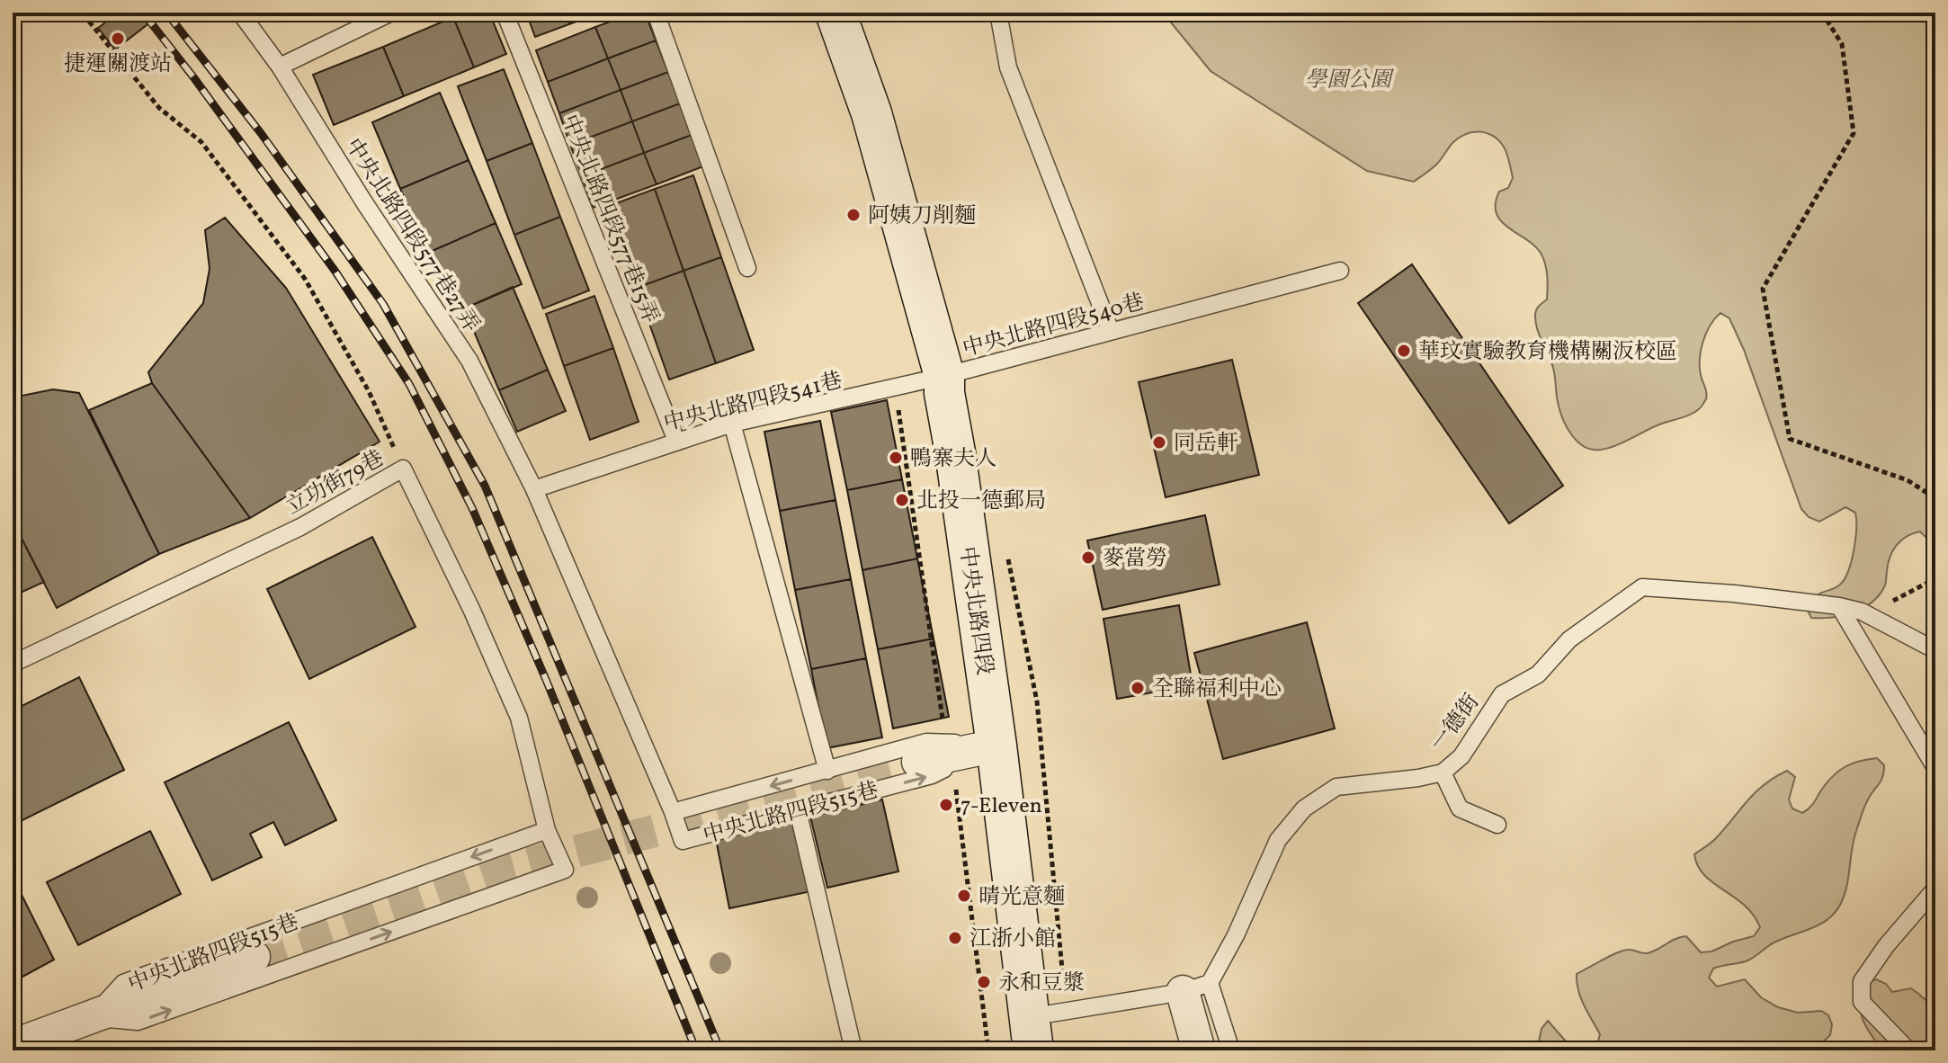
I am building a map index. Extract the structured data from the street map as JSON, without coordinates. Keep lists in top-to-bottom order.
{
  "streets": {
    "street": ["中央北路四段"],
    "lane": [
      "中央北路四段577巷15弄",
      "中央北路四段577巷27弄",
      "中央北路四段540巷",
      "中央北路四段541巷",
      "立功街79巷",
      "一德街",
      "中央北路四段515巷"
    ]
  },
  "crossings": [
    ["中央北路四段577巷15弄", "中央北路四段541巷"],
    ["中央北路四段577巷27弄", "中央北路四段541巷"],
    ["中央北路四段577巷27弄", "中央北路四段515巷"],
    ["中央北路四段540巷", "中央北路四段541巷"],
    ["中央北路四段540巷", "中央北路四段"],
    ["中央北路四段541巷", "中央北路四段"],
    ["立功街79巷", "中央北路四段515巷"],
    ["中央北路四段", "中央北路四段515巷"]
  ],
  "one_way": ["立功街79巷"],
  "parks": ["學園公園"],
  "places": [
    "捷運關渡站",
    "阿姨刀削麵",
    "華玟實驗教育機構關汳校區",
    "同岳軒",
    "鴨寨夫人",
    "北投一德郵局",
    "麥當勞",
    "全聯福利中心",
    "7-Eleven",
    "晴光意麵",
    "江浙小館",
    "永和豆漿"
  ]
}
